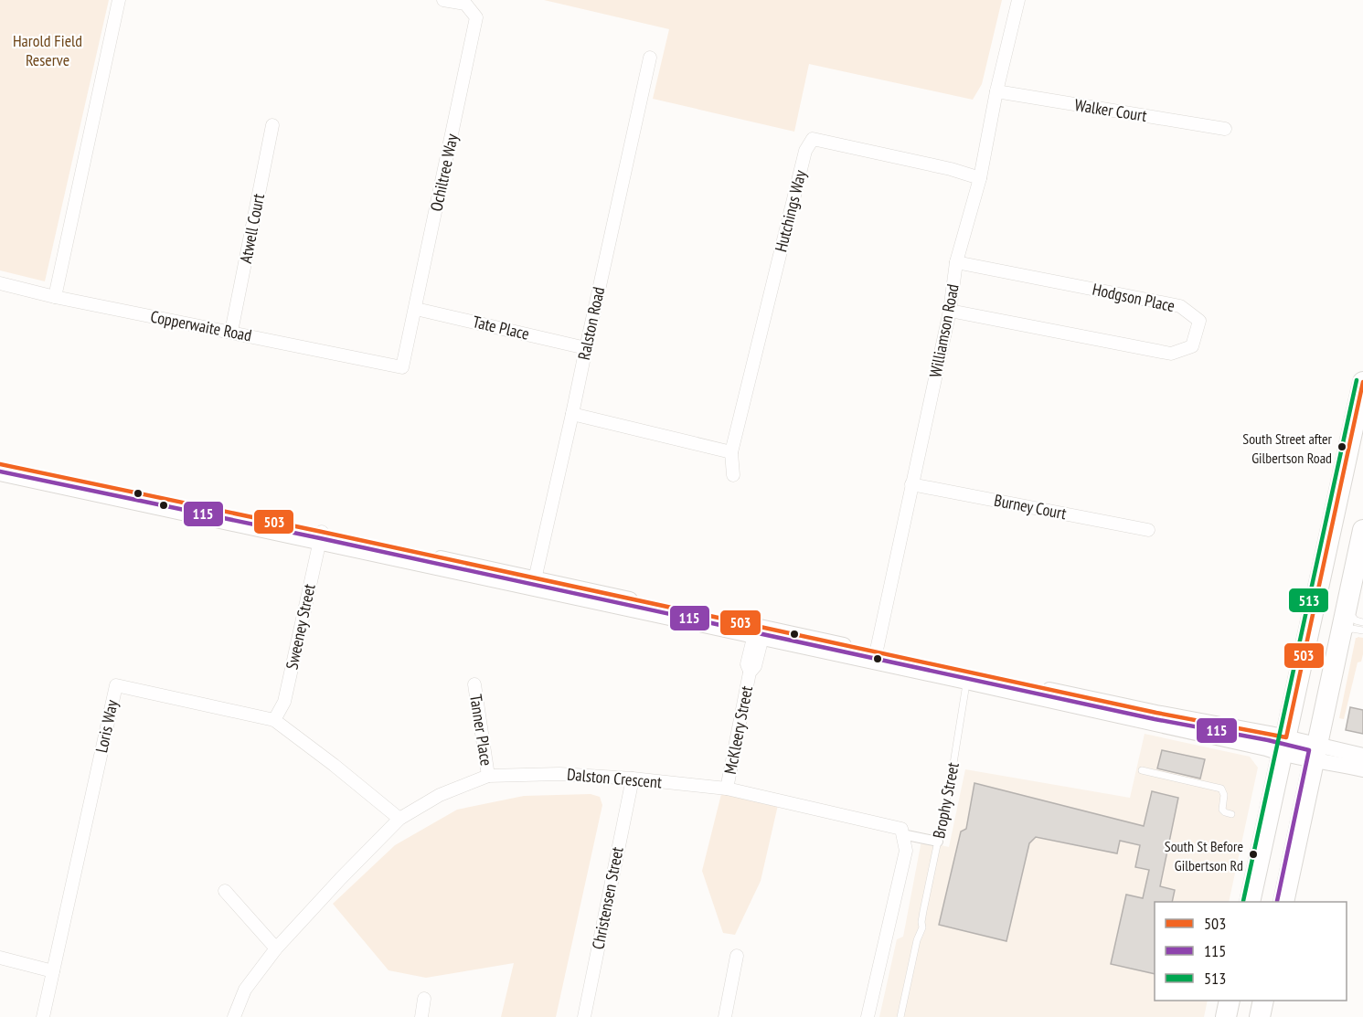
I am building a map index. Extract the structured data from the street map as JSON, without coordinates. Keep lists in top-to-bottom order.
{
  "streets": {
    "street": [
      "Walker Court",
      "Ochiltree Way",
      "Hutchings Way",
      "Atwell Court",
      "Hodgson Place",
      "Ralston Road",
      "Copperwaite Road",
      "Tate Place",
      "Williamson Road",
      "Burney Court",
      "Sweeney Street",
      "Loris Way",
      "Tanner Place",
      "McKleery Street",
      "Dalston Crescent",
      "Christensen Street"
    ],
    "lane": ["Brophy Street"]
  },
  "crossings": [
    ["Walker Court", "Williamson Road"],
    ["Ochiltree Way", "Copperwaite Road"],
    ["Ochiltree Way", "Tate Place"],
    ["Hutchings Way", "Williamson Road"],
    ["Atwell Court", "Copperwaite Road"],
    ["Hodgson Place", "Williamson Road"],
    ["Ralston Road", "Tate Place"],
    ["Williamson Road", "Burney Court"],
    ["Sweeney Street", "Loris Way"],
    ["Loris Way", "Dalston Crescent"],
    ["Tanner Place", "Dalston Crescent"],
    ["McKleery Street", "Dalston Crescent"],
    ["Dalston Crescent", "Christensen Street"]
  ],
  "parks": ["Harold Field Reserve"],
  "places": ["South Street after Gilbertson Road", "South St Before Gilbertson Rd"],
  "lines": ["transit line 513", "transit line 503", "transit line 115"],
  "legend": ["503", "115", "513"]
}
